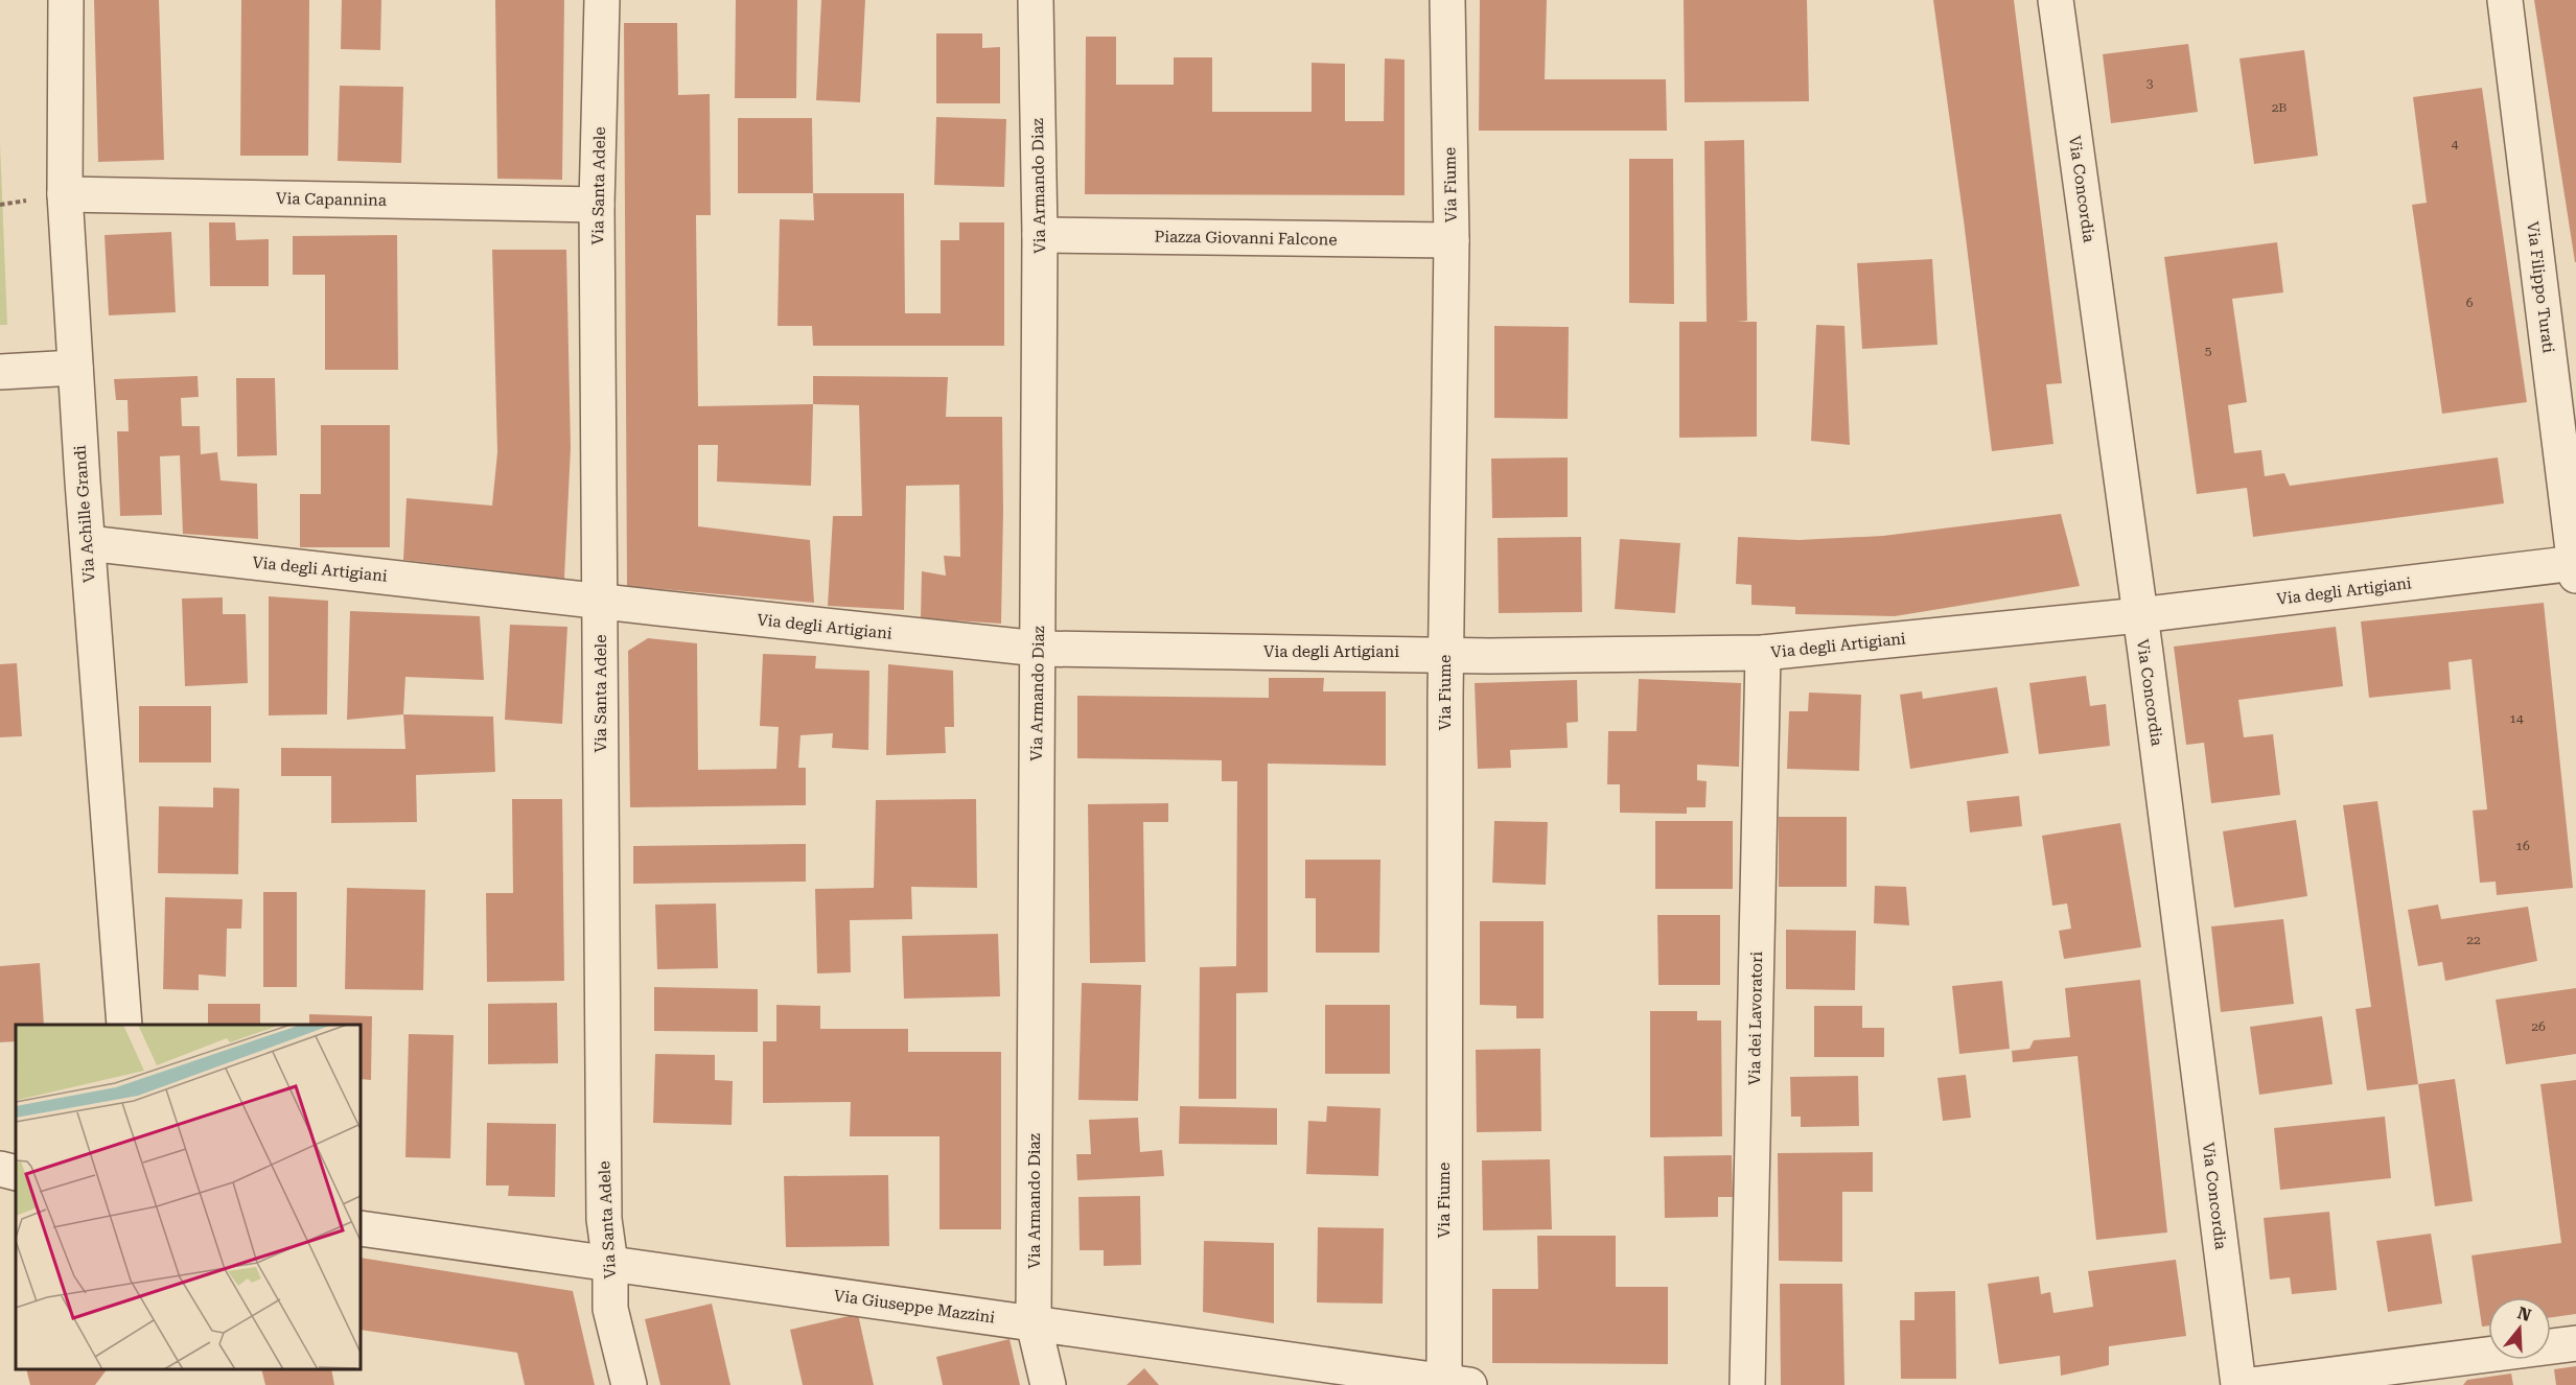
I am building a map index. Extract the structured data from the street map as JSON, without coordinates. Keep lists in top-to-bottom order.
{
  "streets": {
    "street": [
      "Via Fiume",
      "Via Santa Adele",
      "Via Armando Diaz",
      "Via Concordia",
      "Via Capannina",
      "Piazza Giovanni Falcone",
      "Via Filippo Turati",
      "Via Achille Grandi",
      "Via degli Artigiani",
      "Via dei Lavoratori",
      "Via Giuseppe Mazzini"
    ]
  },
  "crossings": [
    ["Via Fiume", "Piazza Giovanni Falcone"],
    ["Via Fiume", "Via degli Artigiani"],
    ["Via Fiume", "Via Giuseppe Mazzini"],
    ["Via Santa Adele", "Via Capannina"],
    ["Via Santa Adele", "Via degli Artigiani"],
    ["Via Santa Adele", "Via Giuseppe Mazzini"],
    ["Via Armando Diaz", "Piazza Giovanni Falcone"],
    ["Via Armando Diaz", "Via degli Artigiani"],
    ["Via Armando Diaz", "Via Giuseppe Mazzini"],
    ["Via Concordia", "Via degli Artigiani"],
    ["Via Capannina", "Via Achille Grandi"],
    ["Via Filippo Turati", "Via degli Artigiani"],
    ["Via Achille Grandi", "Via degli Artigiani"],
    ["Via degli Artigiani", "Via dei Lavoratori"]
  ],
  "house_numbers": [
    "3",
    "2B",
    "4",
    "6",
    "5",
    "14",
    "16",
    "22",
    "26"
  ],
  "north": "top"
}
